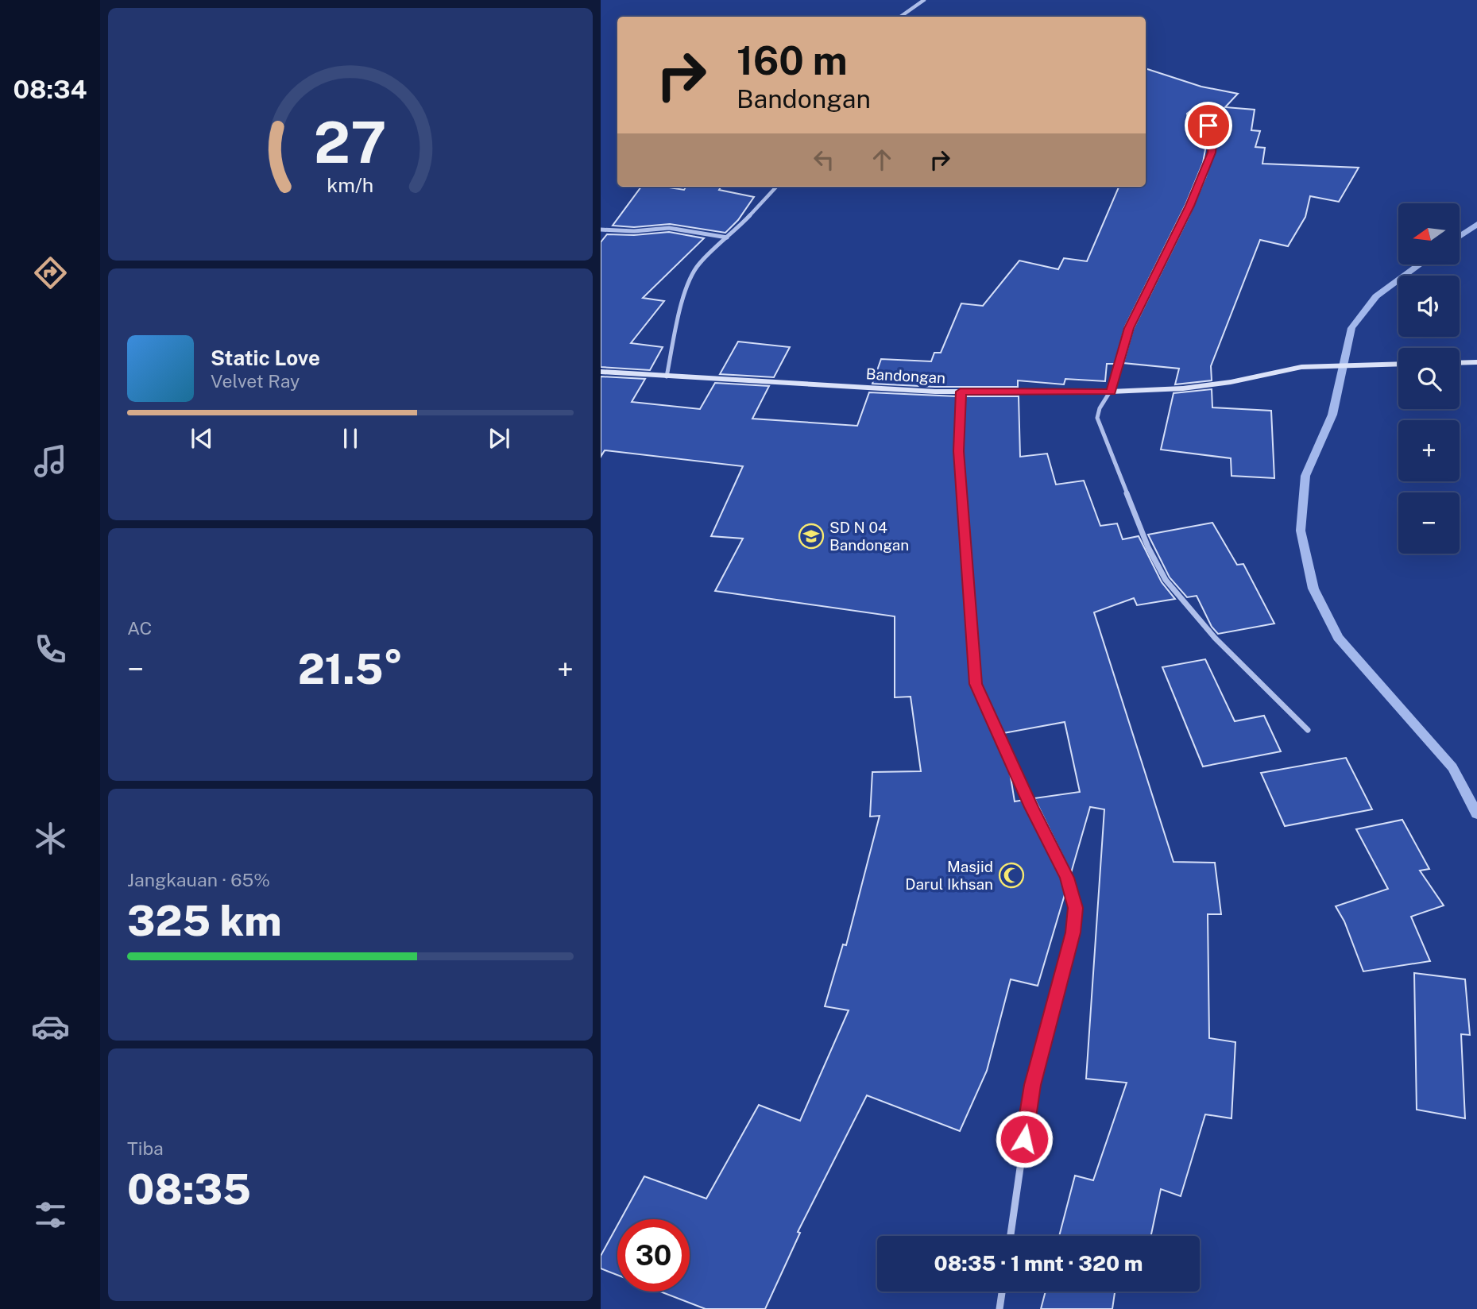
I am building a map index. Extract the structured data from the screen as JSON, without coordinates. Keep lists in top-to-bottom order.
{
  "streets": {
    "street": ["Bandongan"]
  },
  "places": {
    "school or university": ["SD N 04 Bandongan"],
    "mosque": ["Masjid Darul Ikhsan"]
  },
  "north": "left",
  "page": {
    "tabs": "08:34",
    "turn": ["160 m", "Bandongan"],
    "map_buttons": ["+", "−"],
    "song": ["Static Love", "Velvet Ray"],
    "tile": [
      "AC",
      ["Jangkauan · 65%", "325 km"],
      ["Tiba", "08:35"]
    ],
    "heat": ["−", "21.5°", "+"],
    "limit": "30",
    "trip": "08:35 · 1 mnt · 320 m",
    "gauge": ["27", "km/h"]
  }
}
